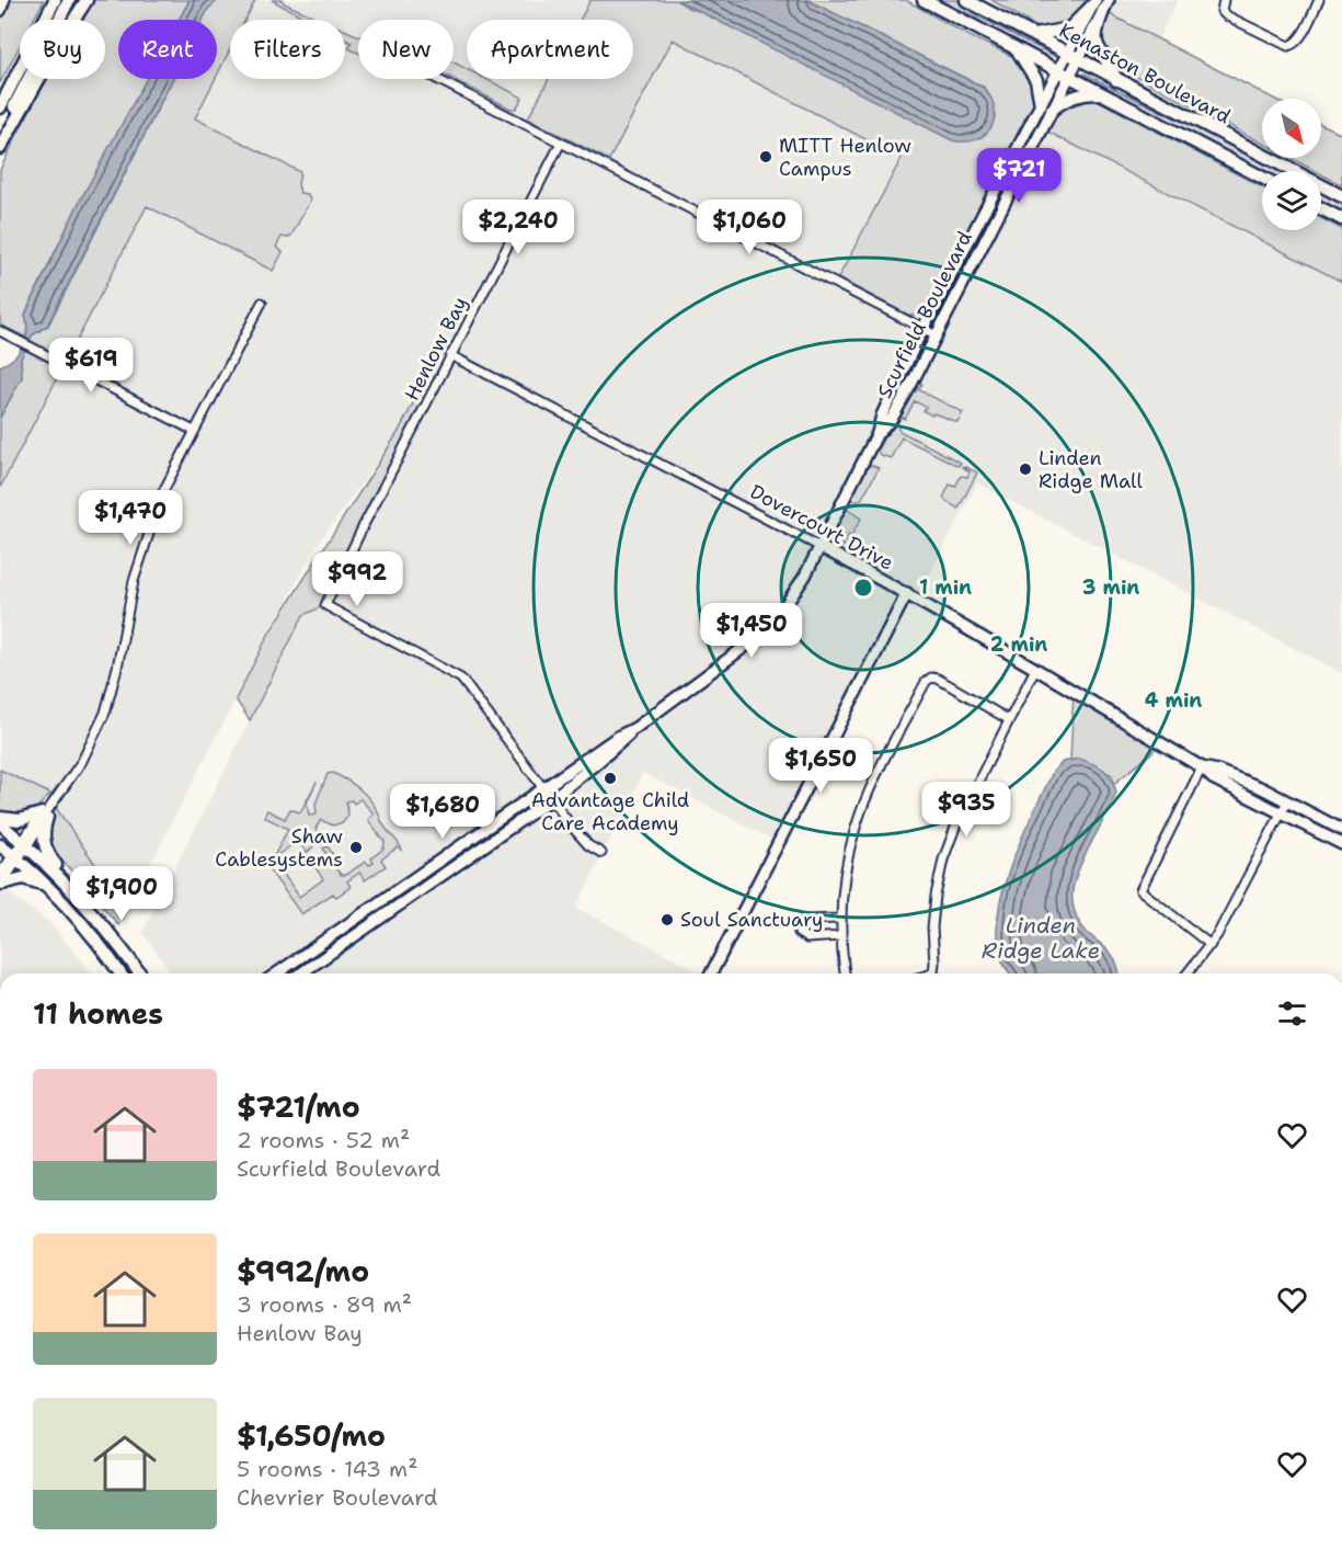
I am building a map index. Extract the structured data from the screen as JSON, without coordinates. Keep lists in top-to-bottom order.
{
  "streets": {
    "main road": ["Kenaston Boulevard"],
    "street": ["Scurfield Boulevard", "Henlow Bay", "Dovercourt Drive"]
  },
  "crossings": [
    ["Kenaston Boulevard", "Scurfield Boulevard"],
    ["Scurfield Boulevard", "Henlow Bay"],
    ["Scurfield Boulevard", "Dovercourt Drive"],
    ["Henlow Bay", "Dovercourt Drive"]
  ],
  "water": ["Linden Ridge Lake"],
  "places": [
    "MITT Henlow Campus",
    "Linden Ridge Mall",
    "Advantage Child Care Academy",
    "Shaw Cablesystems",
    "Soul Sanctuary"
  ],
  "north": "bottom right",
  "page": {
    "chip": [
      "Buy",
      "Rent",
      "Filters",
      "New",
      "Apartment"
    ],
    "price": [
      "$721",
      "$2,240",
      "$1,060",
      "$619",
      "$1,470",
      "$992",
      "$1,450",
      "$1,650",
      "$935",
      "$1,680",
      "$1,900"
    ],
    "heading": "11 homes",
    "list": [
      {
        "name": "$721/mo",
        "note": "2 rooms · 52 m² · Scurfield Boulevard"
      },
      {
        "name": "$992/mo",
        "note": "3 rooms · 89 m² · Henlow Bay"
      },
      {
        "name": "$1,650/mo",
        "note": "5 rooms · 143 m² · Chevrier Boulevard"
      }
    ]
  },
  "rings": [
    "1 min",
    "3 min",
    "2 min",
    "4 min"
  ]
}
